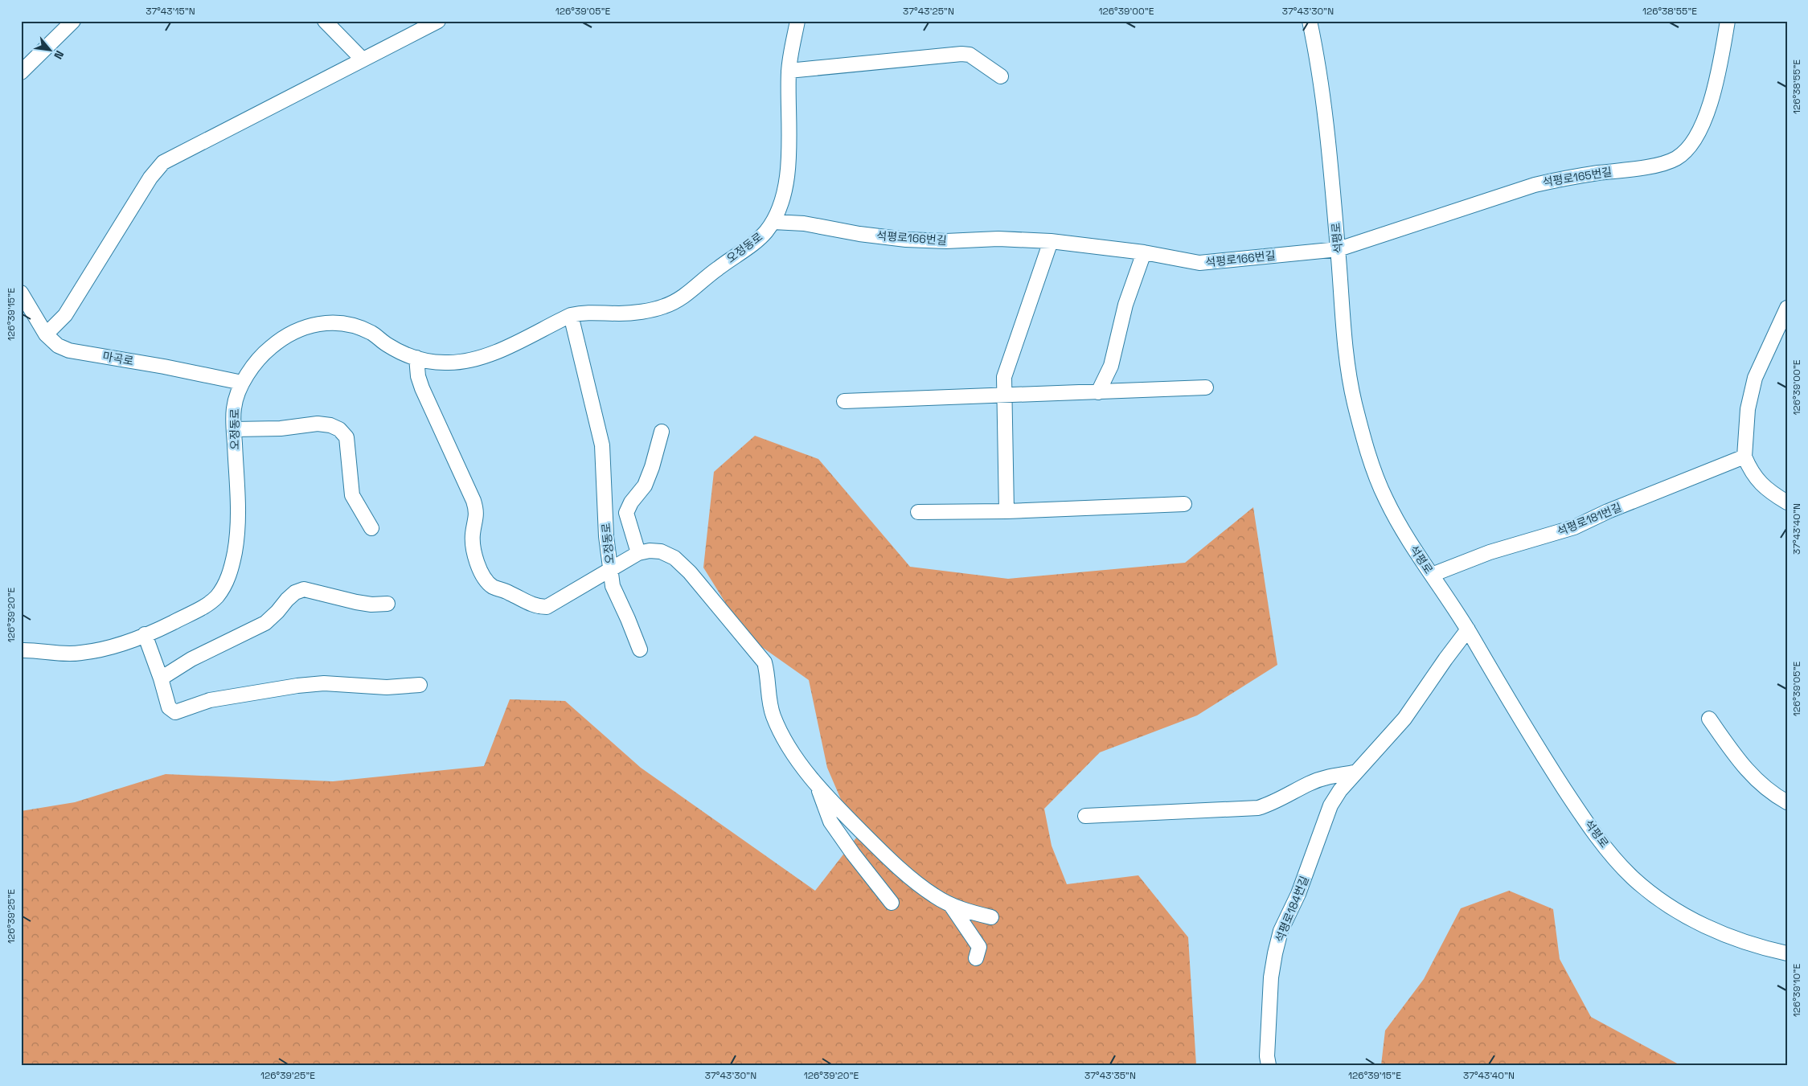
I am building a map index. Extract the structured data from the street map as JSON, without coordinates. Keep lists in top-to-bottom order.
{
  "streets": {
    "street": [
      "석평로165번길",
      "석평로166번길",
      "석평로",
      "오정동로",
      "마곡로",
      "석평로181번길",
      "석평로184번길"
    ]
  },
  "crossings": [
    ["석평로165번길", "석평로166번길"],
    ["석평로165번길", "석평로"],
    ["석평로166번길", "석평로"],
    ["석평로166번길", "오정동로"],
    ["석평로", "석평로181번길"],
    ["석평로", "석평로184번길"],
    ["오정동로", "마곡로"]
  ],
  "north": "bottom right",
  "coordinates": [
    "37°43'15\"N",
    "126°39'05\"E",
    "37°43'25\"N",
    "126°39'00\"E",
    "37°43'30\"N",
    "126°38'55\"E",
    "126°39'15\"E",
    "37°43'40\"N",
    "126°39'20\"E",
    "126°39'25\"E",
    "126°39'10\"E",
    "37°43'35\"N"
  ]
}
